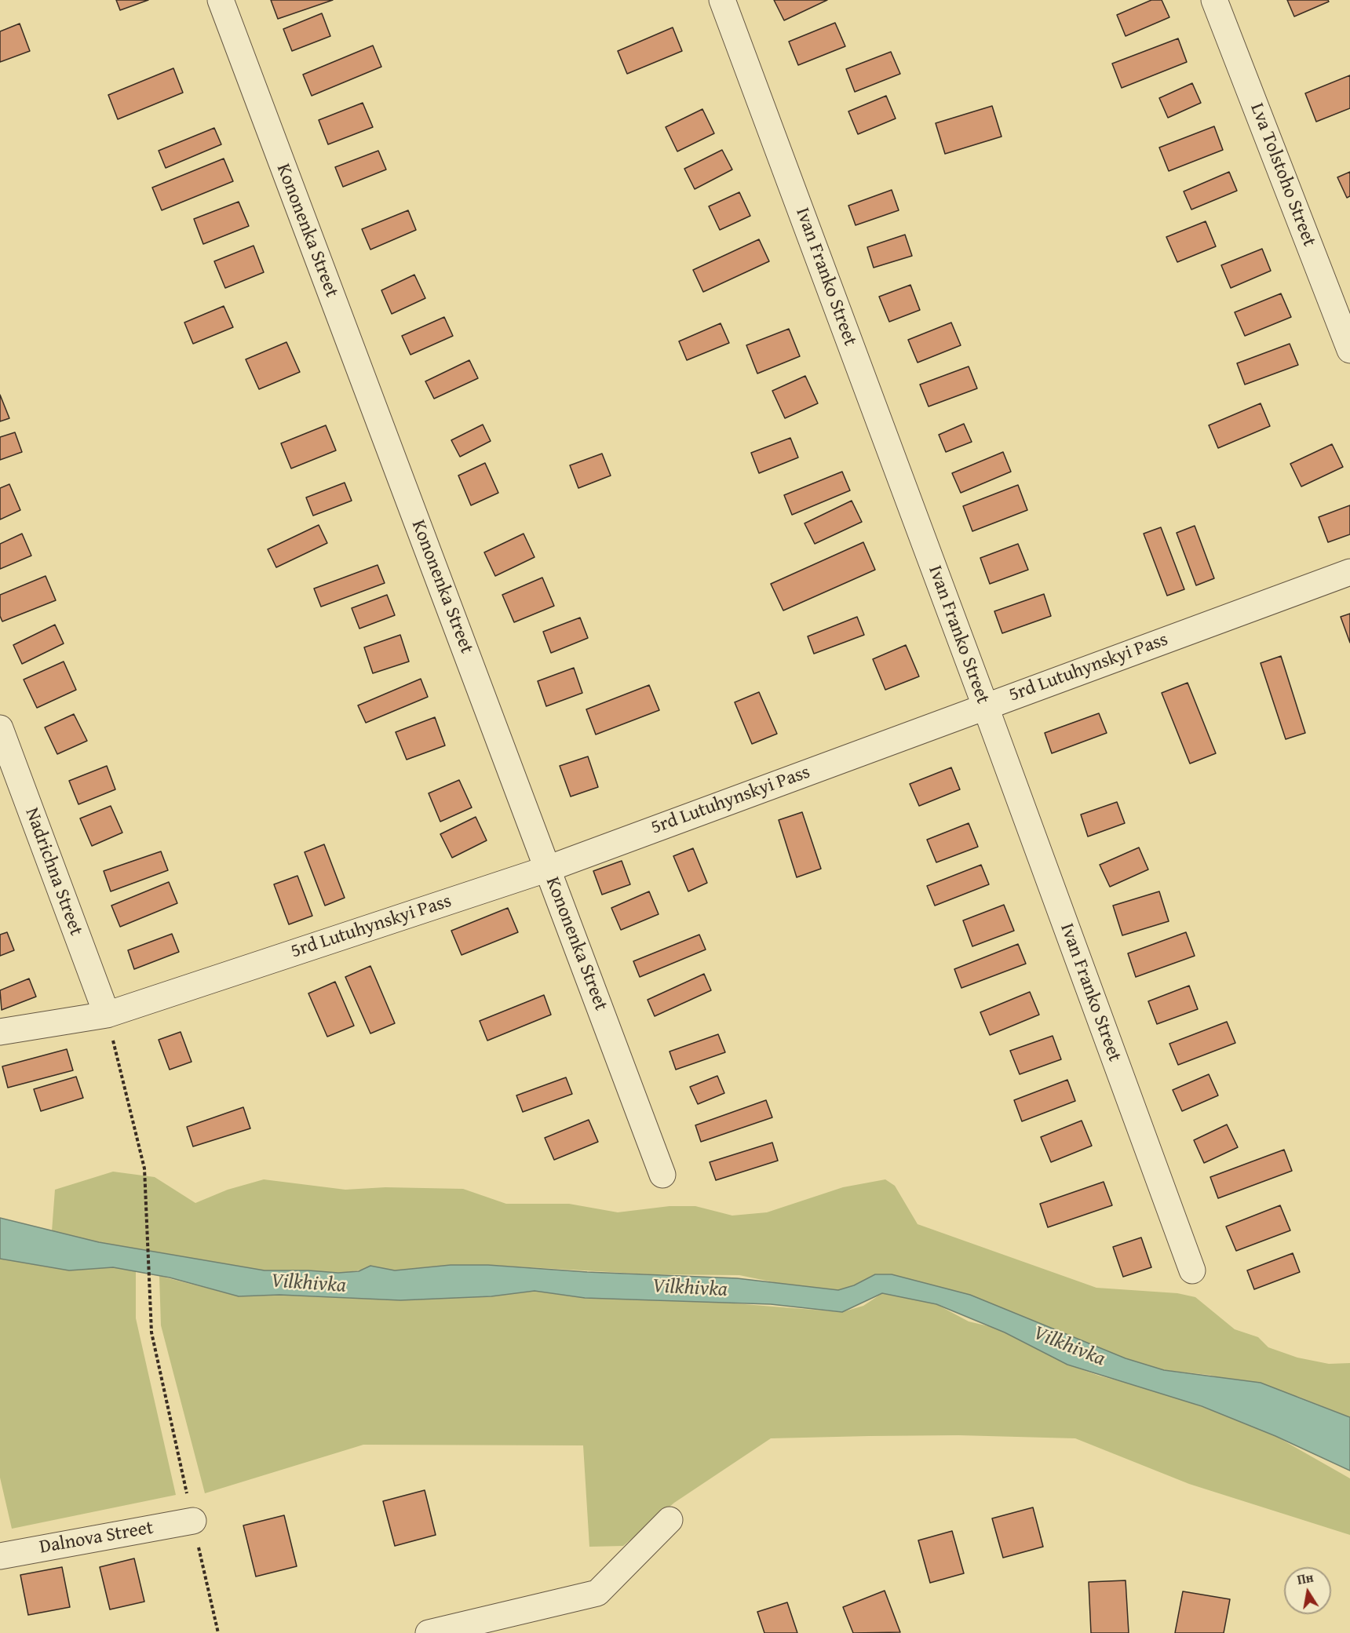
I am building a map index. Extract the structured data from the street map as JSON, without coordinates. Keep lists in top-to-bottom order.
{
  "streets": {
    "street": [
      "Lva Tolstoho Street",
      "Kononenka Street",
      "Ivan Franko Street",
      "5rd Lutuhynskyi Pass",
      "Nadrichna Street",
      "Dalnova Street"
    ]
  },
  "crossings": [
    ["Kononenka Street", "5rd Lutuhynskyi Pass"],
    ["Ivan Franko Street", "5rd Lutuhynskyi Pass"],
    ["5rd Lutuhynskyi Pass", "Nadrichna Street"]
  ],
  "water": ["Vilkhivka"],
  "north": "top"
}
